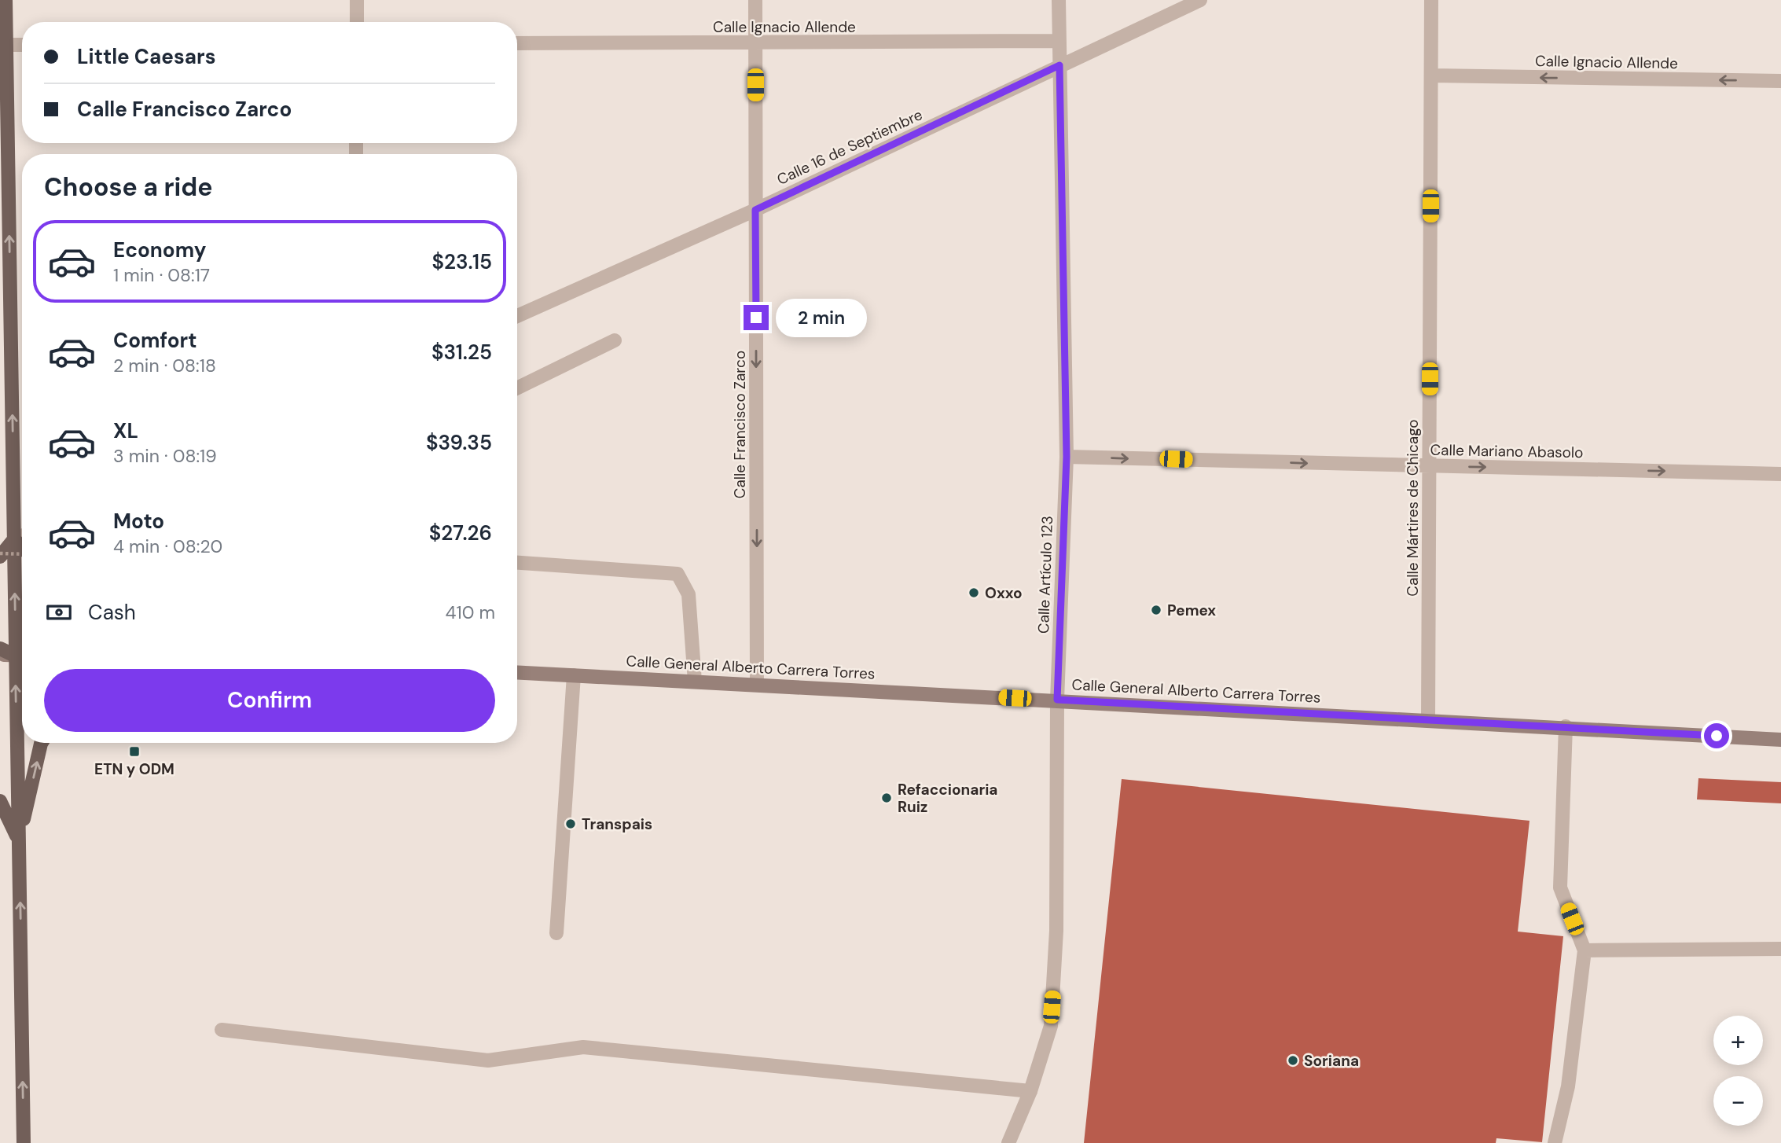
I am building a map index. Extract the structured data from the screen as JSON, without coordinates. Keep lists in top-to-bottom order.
{
  "streets": {
    "main road": ["Calle General Alberto Carrera Torres"],
    "street": [
      "Calle Ignacio Allende",
      "Calle 16 de Septiembre",
      "Calle Francisco Zarco",
      "Calle Mariano Abasolo",
      "Calle Mártires de Chicago",
      "Calle Artículo 123"
    ]
  },
  "crossings": [
    ["Calle Ignacio Allende", "Calle Francisco Zarco"],
    ["Calle Ignacio Allende", "Calle Mártires de Chicago"],
    ["Calle Ignacio Allende", "Calle Artículo 123"],
    ["Calle 16 de Septiembre", "Calle Francisco Zarco"],
    ["Calle 16 de Septiembre", "Calle Artículo 123"],
    ["Calle Francisco Zarco", "Calle General Alberto Carrera Torres"],
    ["Calle Mariano Abasolo", "Calle Mártires de Chicago"],
    ["Calle Mariano Abasolo", "Calle Artículo 123"],
    ["Calle Mártires de Chicago", "Calle General Alberto Carrera Torres"],
    ["Calle Artículo 123", "Calle General Alberto Carrera Torres"]
  ],
  "one_way": ["Calle Ignacio Allende", "Calle Francisco Zarco", "Calle Mariano Abasolo"],
  "places": {
    "other": [
      "Oxxo",
      "Pemex",
      "Refaccionaria Ruiz",
      "Transpais",
      "Soriana"
    ],
    "transit": ["ETN y ODM"]
  },
  "page": {
    "banner": ["Little Caesars", "Calle Francisco Zarco"],
    "heading": "Choose a ride",
    "list": [
      {
        "name": "Economy",
        "note": "1 min · 08:17",
        "value": "$23.15"
      },
      {
        "name": "Comfort",
        "note": "2 min · 08:18",
        "value": "$31.25"
      },
      {
        "name": "XL",
        "note": "3 min · 08:19",
        "value": "$39.35"
      },
      {
        "name": "Moto",
        "note": "4 min · 08:20",
        "value": "$27.26"
      }
    ],
    "bubble": "2 min",
    "pay": ["Cash", "410 m"],
    "buttons": "Confirm",
    "map_buttons": ["+", "−"]
  }
}
